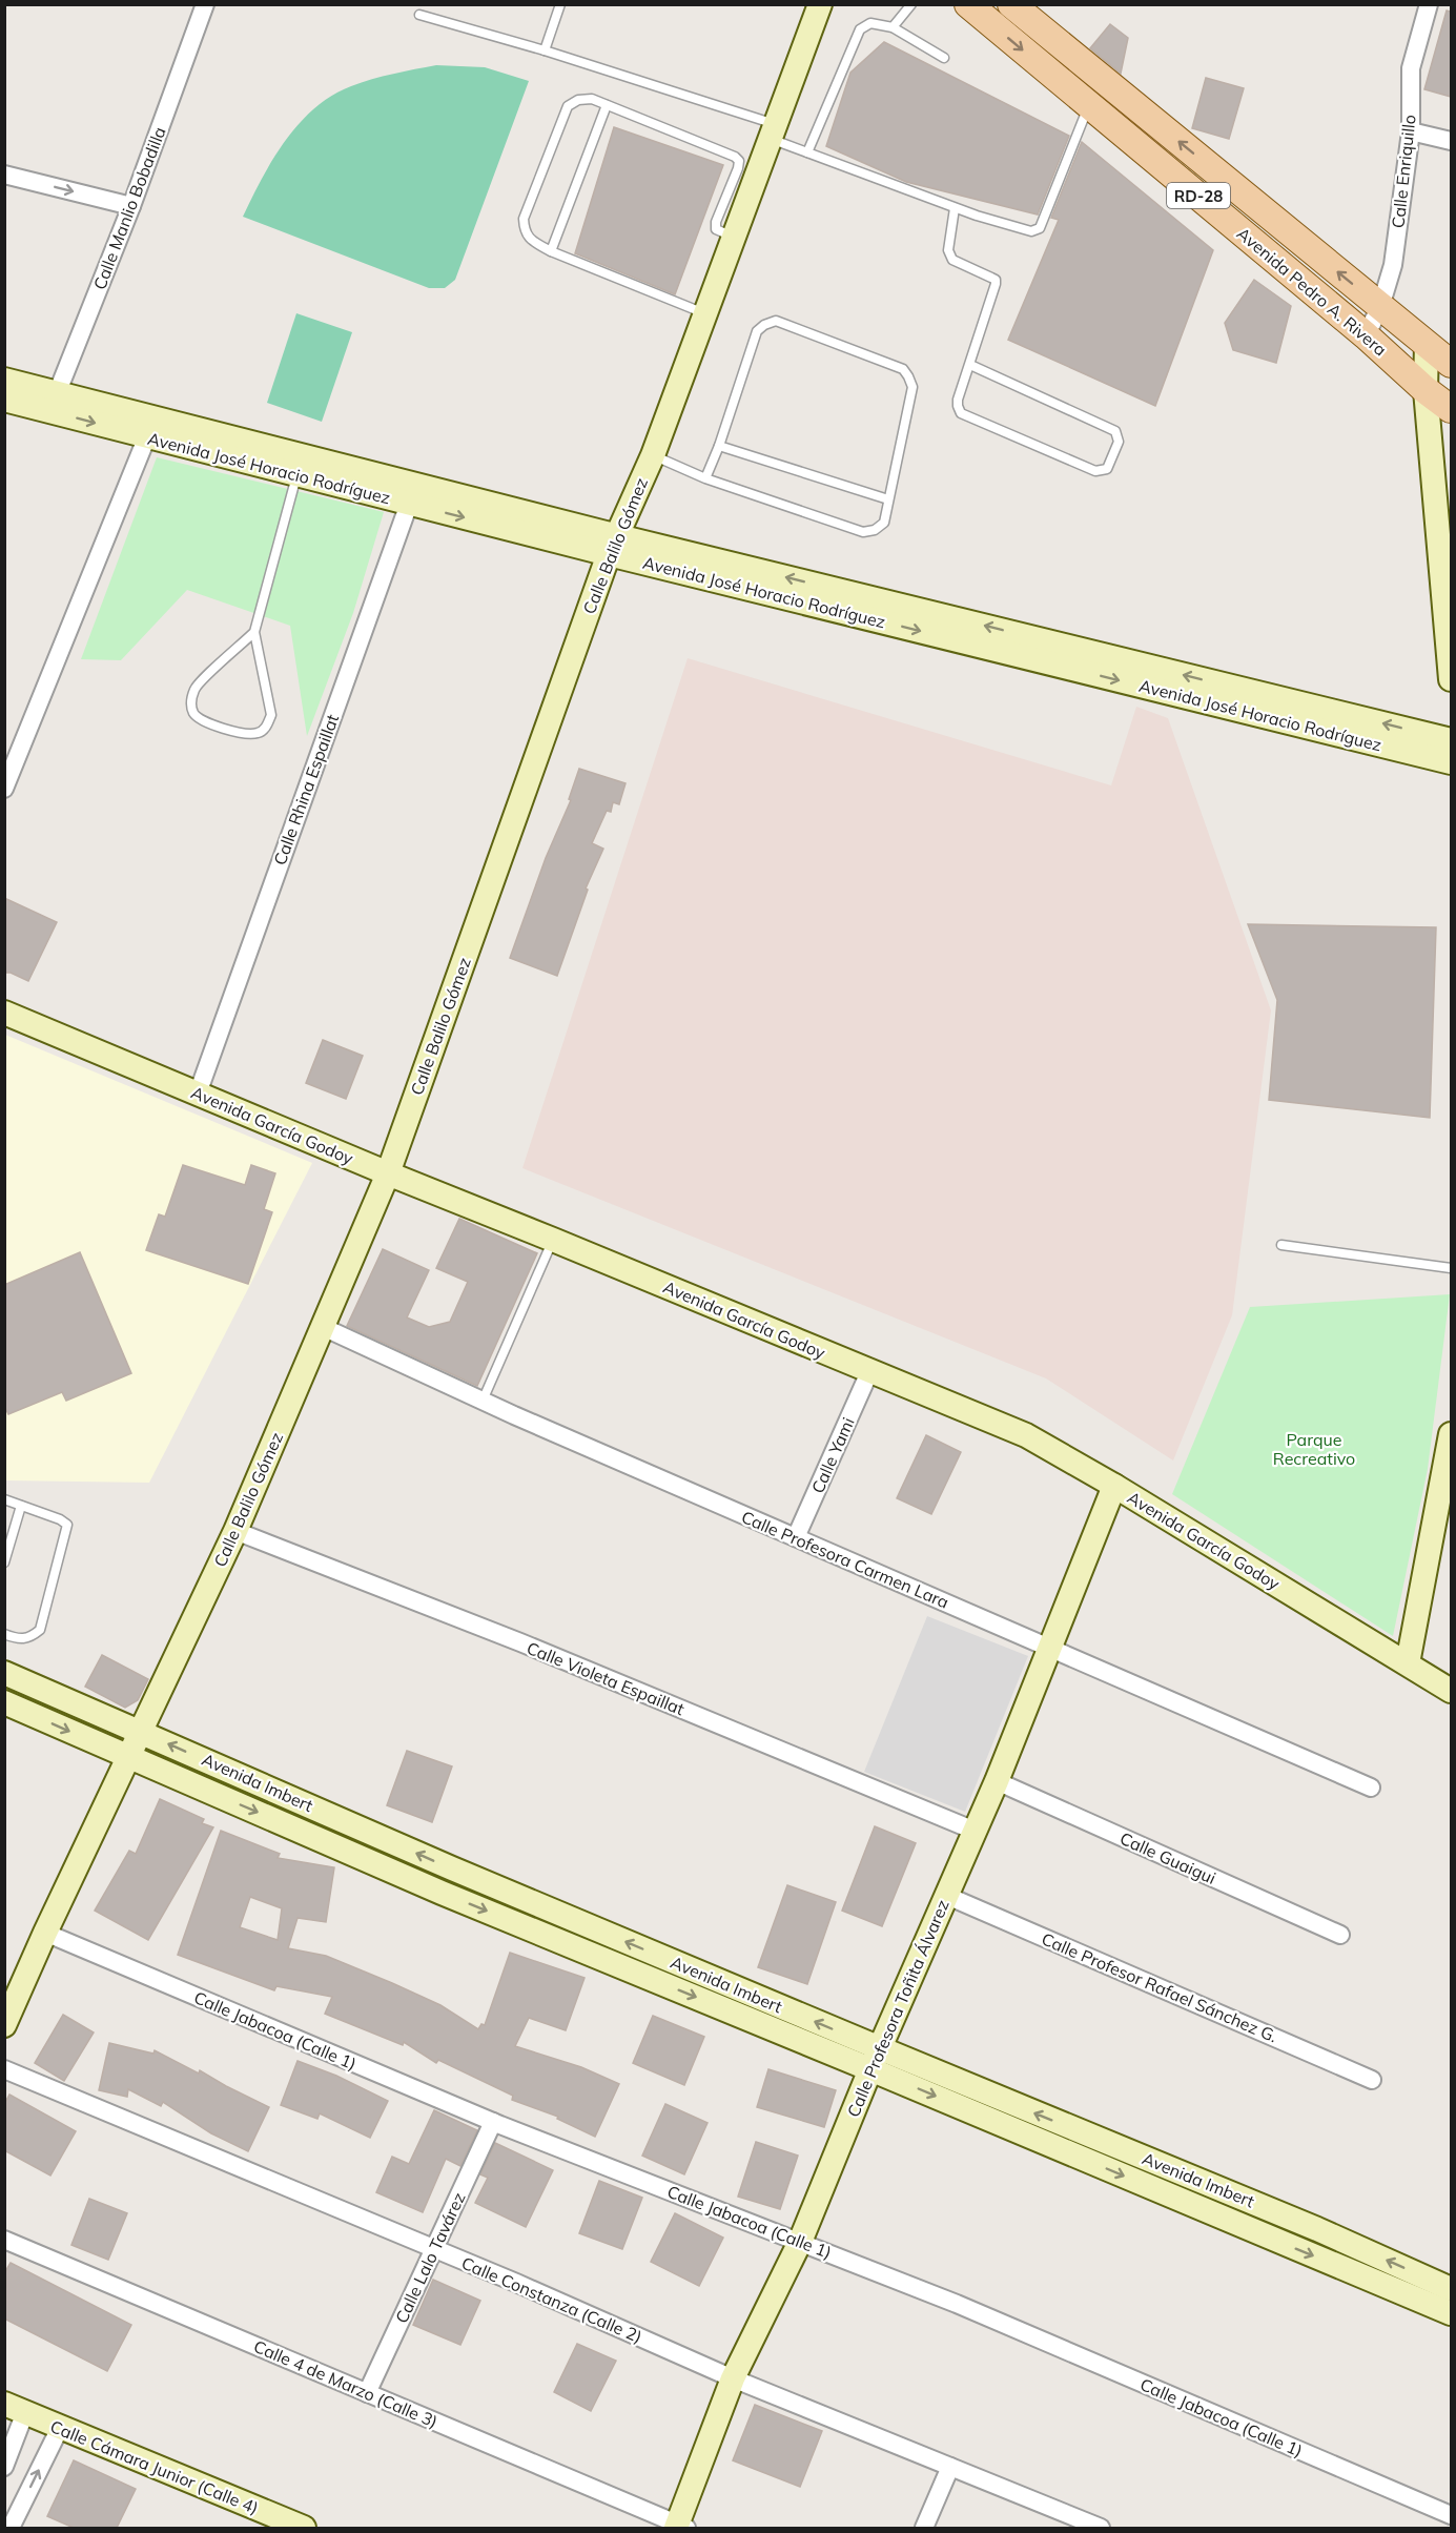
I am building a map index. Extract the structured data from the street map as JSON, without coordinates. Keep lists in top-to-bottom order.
{
  "streets": {
    "main road": ["RD-28", "Avenida Pedro A. Rivera"],
    "street": [
      "Calle Enriquillo",
      "Calle Manlio Bobadilla",
      "Avenida José Horacio Rodríguez",
      "Calle Balilo Gómez",
      "Calle Rhina Espaillat",
      "Avenida García Godoy",
      "Calle Yami",
      "Calle Profesora Carmen Lara",
      "Calle Violeta Espaillat",
      "Avenida Imbert",
      "Calle Guaigui",
      "Calle Profesor Rafael Sánchez G.",
      "Calle Profesora Toñita Álvarez",
      "Calle Jabacoa (Calle 1)",
      "Calle Lalo Tavárez",
      "Calle Constanza (Calle 2)",
      "Calle 4 de Marzo (Calle 3)",
      "Calle Cámara Junior (Calle 4)"
    ]
  },
  "crossings": [
    ["Calle Enriquillo", "Avenida Pedro A. Rivera"],
    ["Calle Manlio Bobadilla", "Avenida José Horacio Rodríguez"],
    ["Avenida José Horacio Rodríguez", "Calle Balilo Gómez"],
    ["Avenida José Horacio Rodríguez", "Calle Rhina Espaillat"],
    ["Calle Balilo Gómez", "Avenida García Godoy"],
    ["Calle Balilo Gómez", "Calle Profesora Carmen Lara"],
    ["Calle Balilo Gómez", "Calle Violeta Espaillat"],
    ["Calle Balilo Gómez", "Avenida Imbert"],
    ["Calle Balilo Gómez", "Calle Jabacoa (Calle 1)"],
    ["Calle Rhina Espaillat", "Avenida García Godoy"],
    ["Avenida García Godoy", "Calle Yami"],
    ["Avenida García Godoy", "Calle Profesora Toñita Álvarez"],
    ["Calle Yami", "Calle Profesora Carmen Lara"],
    ["Calle Profesora Carmen Lara", "Calle Profesora Toñita Álvarez"],
    ["Calle Violeta Espaillat", "Calle Profesora Toñita Álvarez"],
    ["Avenida Imbert", "Calle Profesora Toñita Álvarez"],
    ["Calle Guaigui", "Calle Profesora Toñita Álvarez"],
    ["Calle Profesor Rafael Sánchez G.", "Calle Profesora Toñita Álvarez"],
    ["Calle Profesora Toñita Álvarez", "Calle Jabacoa (Calle 1)"],
    ["Calle Profesora Toñita Álvarez", "Calle Constanza (Calle 2)"],
    ["Calle Profesora Toñita Álvarez", "Calle 4 de Marzo (Calle 3)"],
    ["Calle Jabacoa (Calle 1)", "Calle Lalo Tavárez"],
    ["Calle Lalo Tavárez", "Calle Constanza (Calle 2)"],
    ["Calle Lalo Tavárez", "Calle 4 de Marzo (Calle 3)"]
  ],
  "parks": ["Parque Recreativo"]
}
